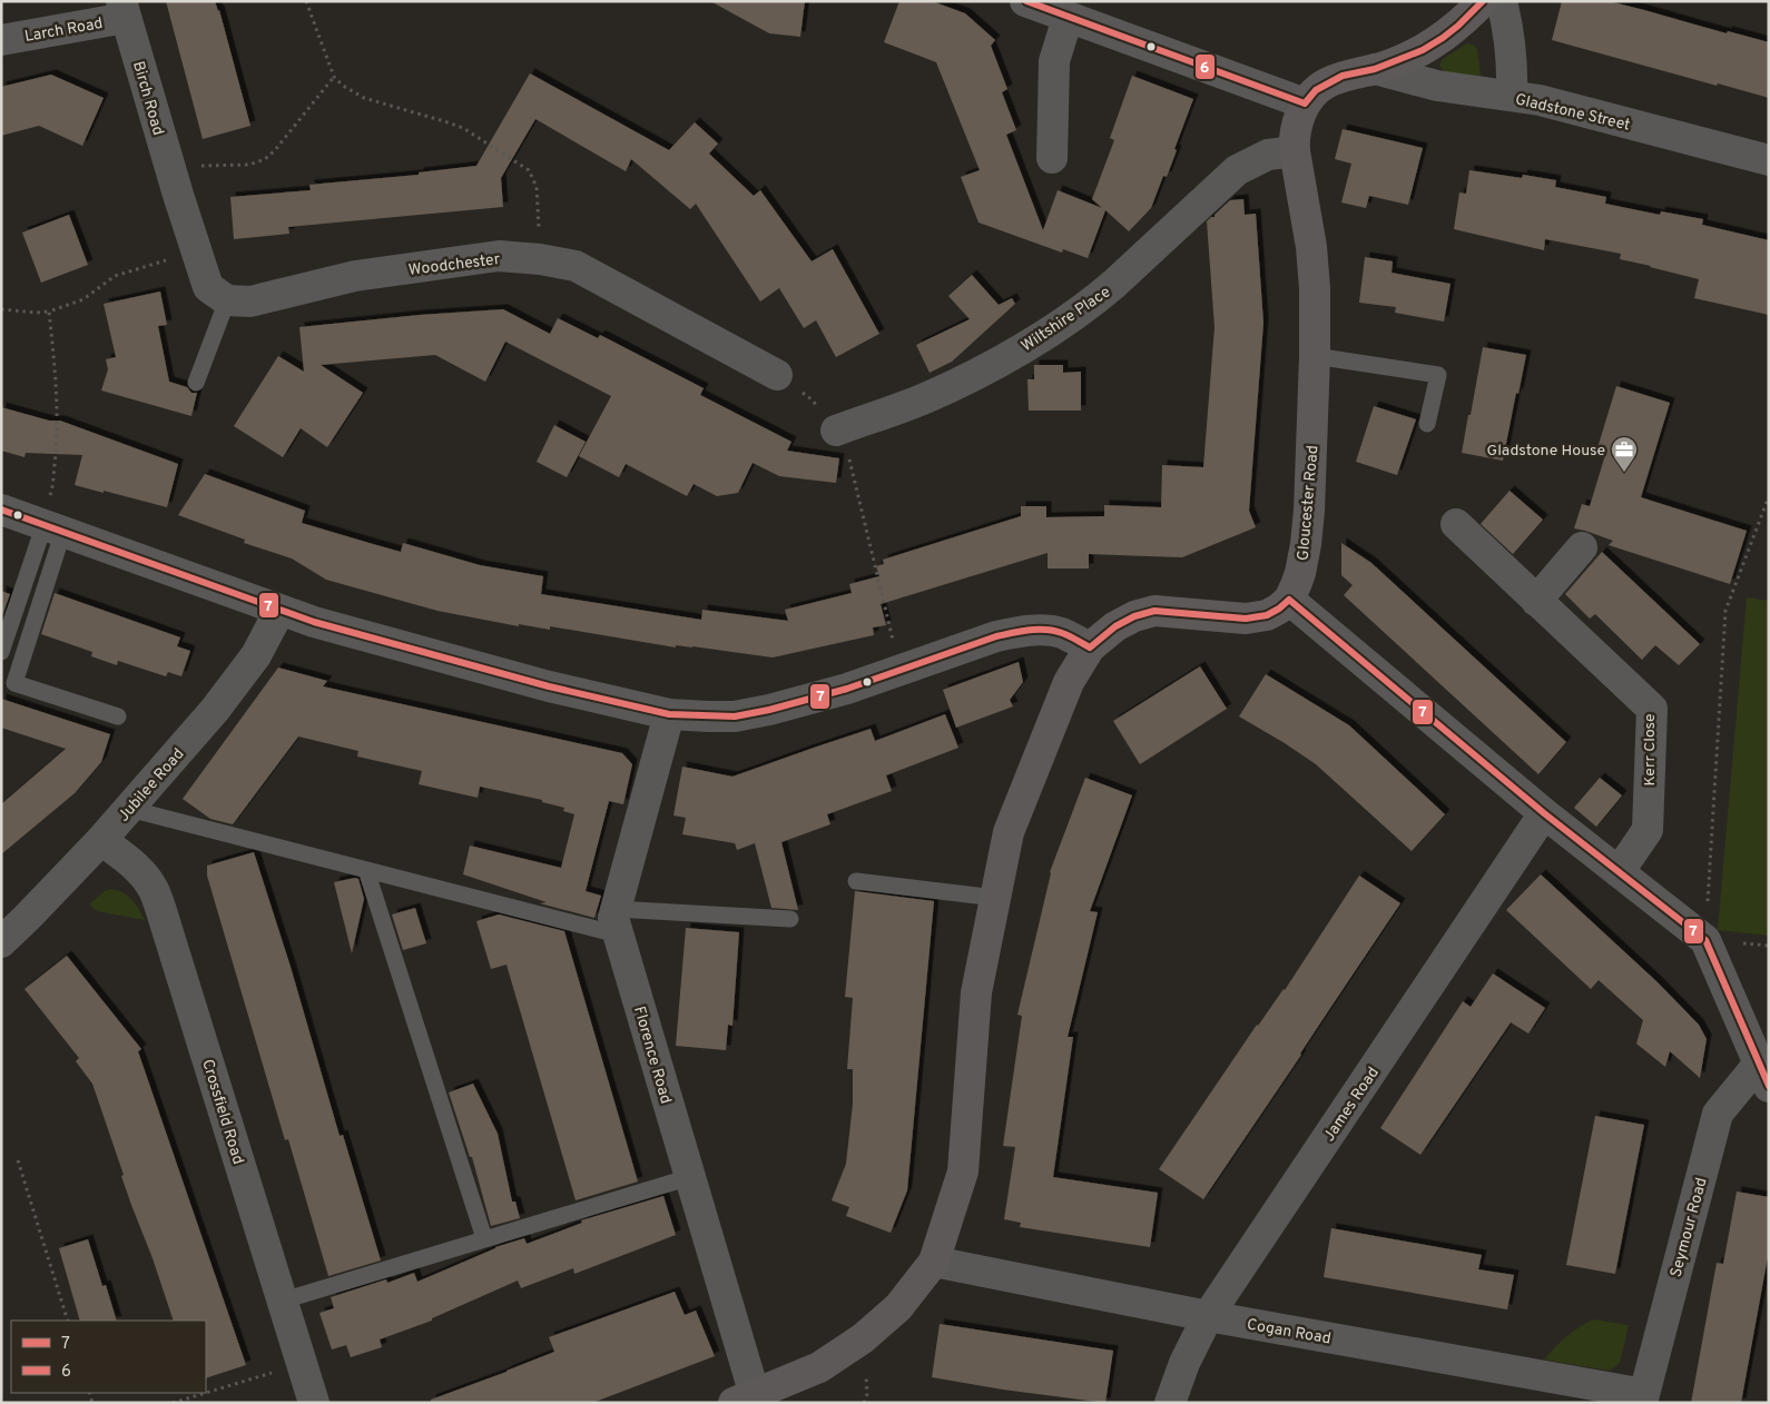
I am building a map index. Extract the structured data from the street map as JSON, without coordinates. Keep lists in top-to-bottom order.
{
  "streets": {
    "street": [
      "Larch Road",
      "Birch Road",
      "Gladstone Street",
      "Woodchester",
      "Wiltshire Place",
      "Gloucester Road",
      "Kerr Close",
      "Jubilee Road",
      "Florence Road",
      "James Road",
      "Crossfield Road",
      "Seymour Road",
      "Cogan Road"
    ]
  },
  "crossings": [
    ["Larch Road", "Birch Road"],
    ["Wiltshire Place", "Gloucester Road"],
    ["Gloucester Road", "Florence Road"],
    ["Gloucester Road", "Cogan Road"],
    ["Jubilee Road", "Crossfield Road"],
    ["James Road", "Cogan Road"],
    ["Seymour Road", "Cogan Road"]
  ],
  "places": {
    "office": ["Gladstone House"]
  },
  "lines": ["transit line 6", "transit line 7"],
  "legend": ["7", "6"]
}
